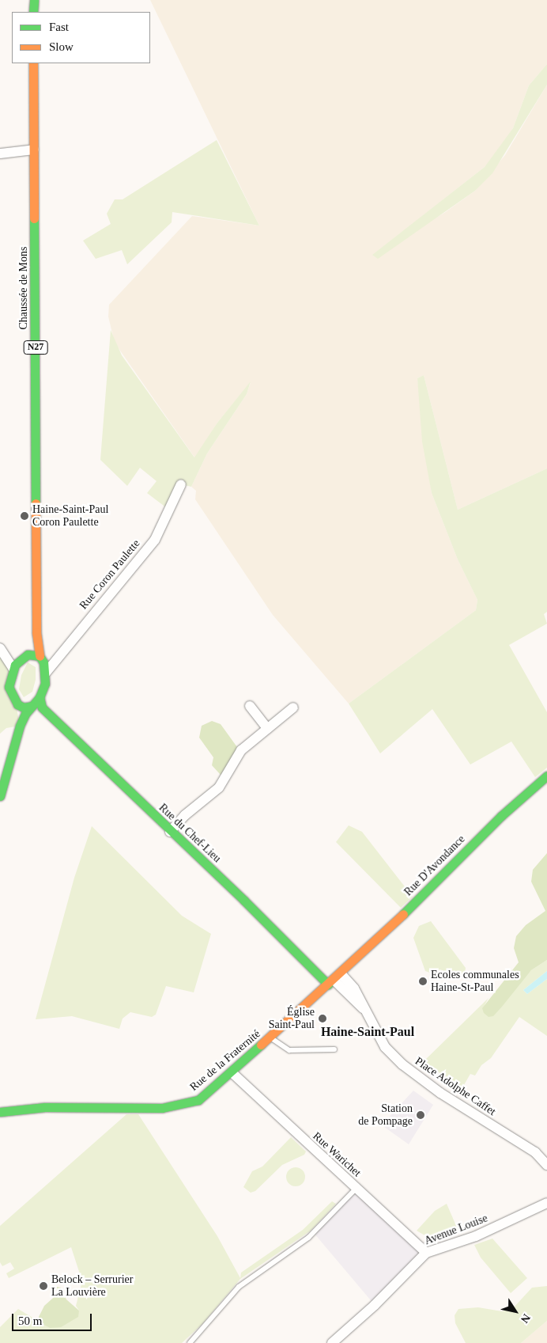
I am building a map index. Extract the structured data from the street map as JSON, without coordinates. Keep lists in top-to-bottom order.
{
  "streets": {
    "street": [
      "Chaussée de Mons",
      "N27",
      "Rue Coron Paulette",
      "Rue du Chef-Lieu",
      "Rue D'Avondance",
      "Rue de la Fraternité",
      "Place Adolphe Caffet",
      "Rue Warichet",
      "Avenue Louise"
    ]
  },
  "crossings": [
    ["Chaussée de Mons", "N27"],
    ["N27", "Rue Coron Paulette"],
    ["N27", "Rue du Chef-Lieu"],
    ["Rue Coron Paulette", "Rue du Chef-Lieu"],
    ["Rue du Chef-Lieu", "Rue D'Avondance"],
    ["Rue du Chef-Lieu", "Rue de la Fraternité"],
    ["Rue du Chef-Lieu", "Place Adolphe Caffet"],
    ["Rue D'Avondance", "Rue de la Fraternité"],
    ["Rue D'Avondance", "Place Adolphe Caffet"],
    ["Rue de la Fraternité", "Place Adolphe Caffet"],
    ["Rue de la Fraternité", "Rue Warichet"],
    ["Rue Warichet", "Avenue Louise"]
  ],
  "districts": ["Haine-Saint-Paul"],
  "places": [
    "Haine-Saint-Paul Coron Paulette",
    "Ecoles communales Haine-St-Paul",
    "Église Saint-Paul",
    "Station de Pompage",
    "Belock – Serrurier La Louvière"
  ],
  "legend": ["Fast", "Slow"],
  "scale_bar": "50 m",
  "north": "bottom right"
}
